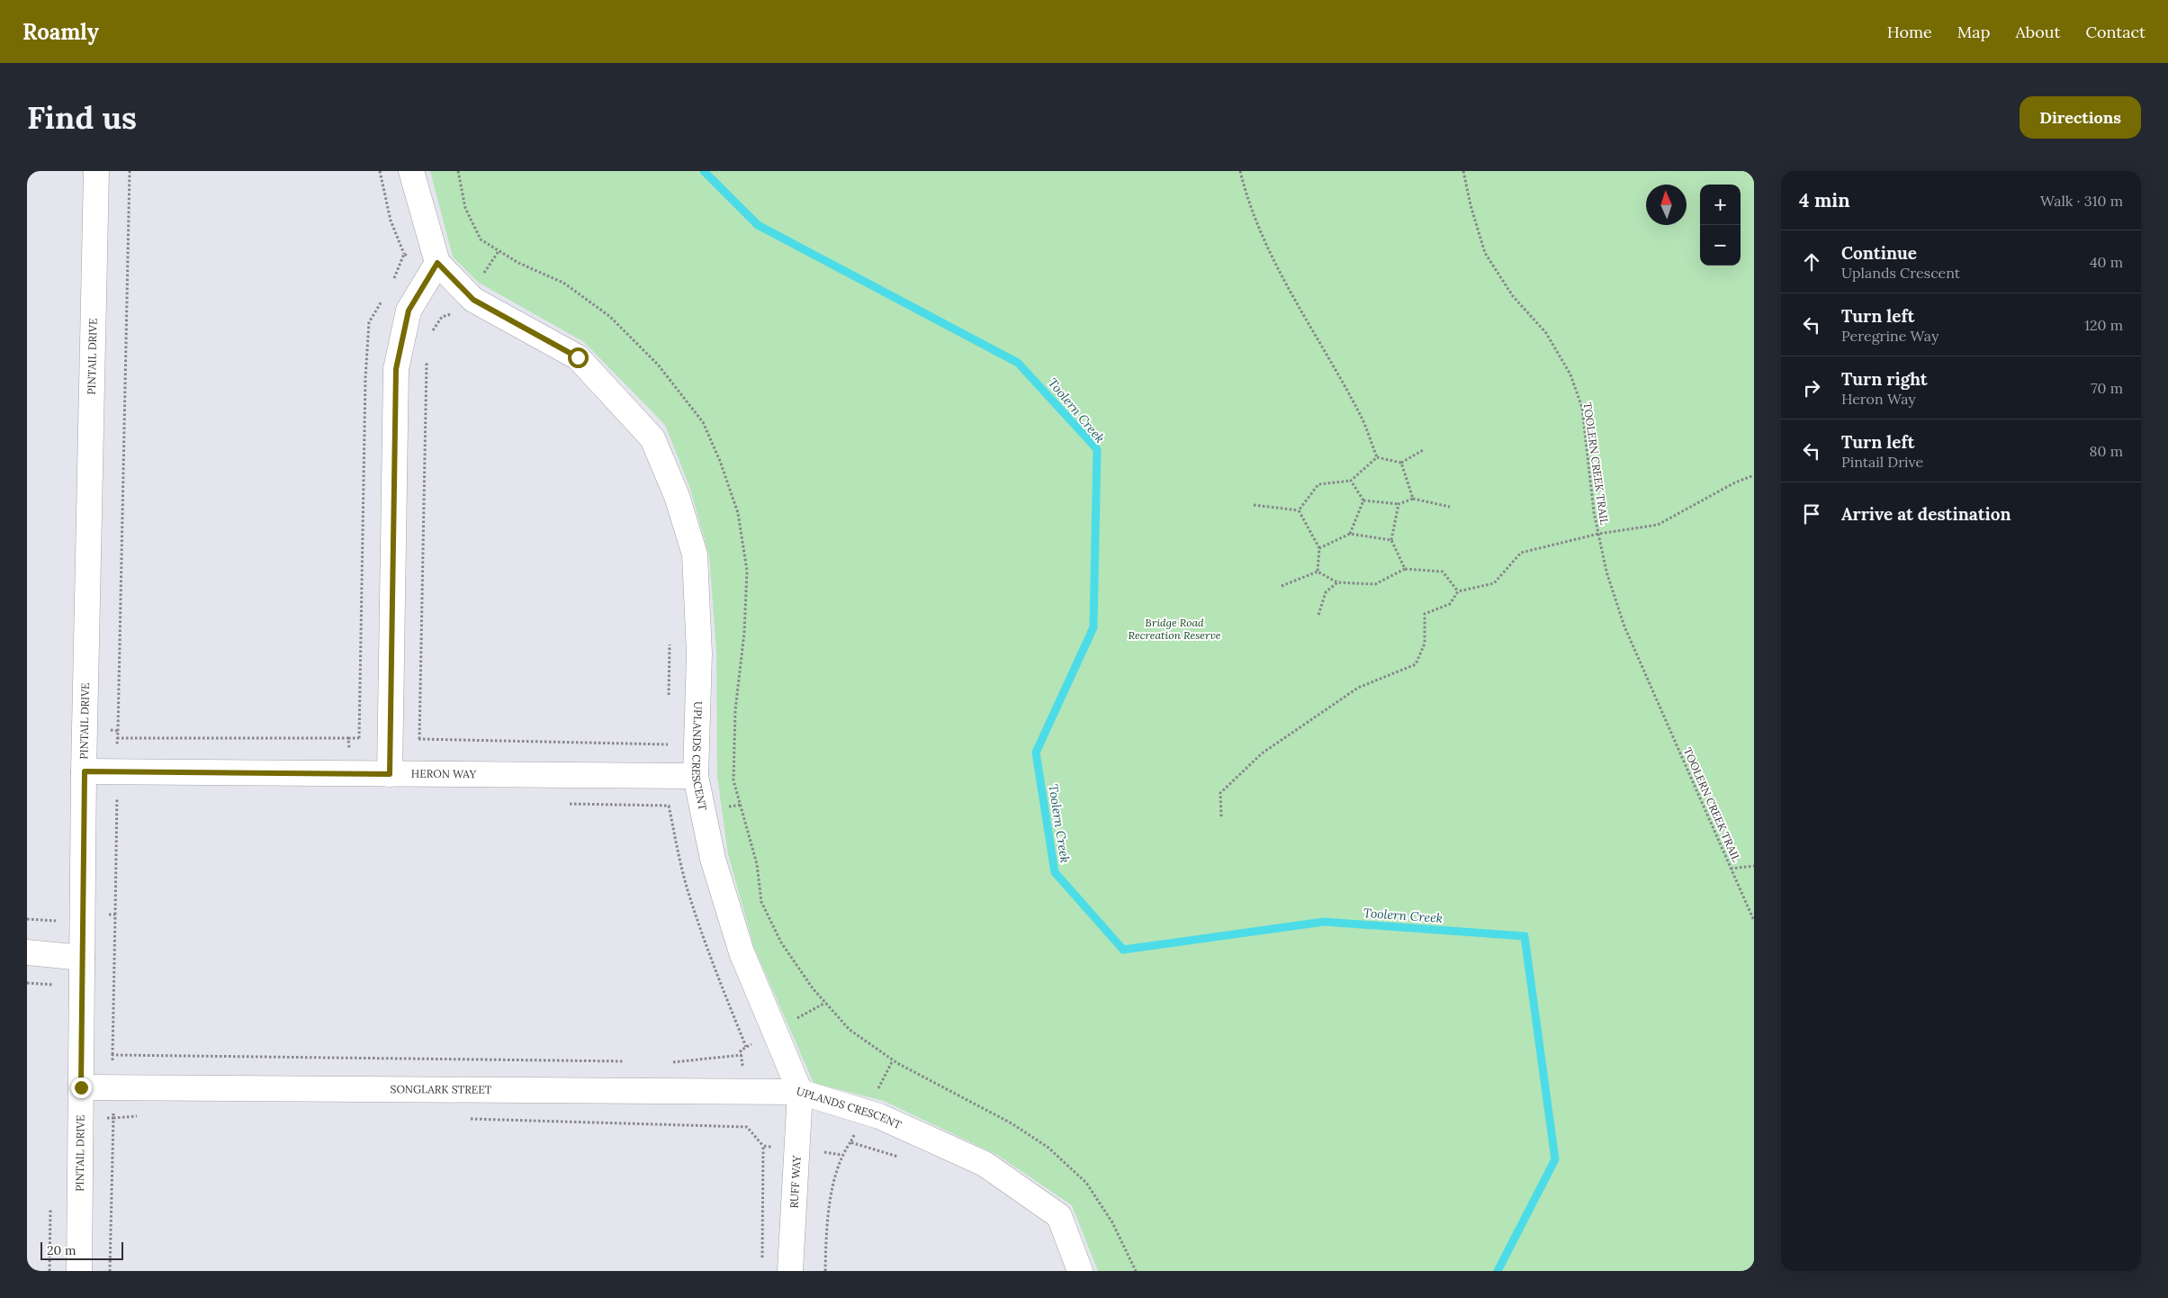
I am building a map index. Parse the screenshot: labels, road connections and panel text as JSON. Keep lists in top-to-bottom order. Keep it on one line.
{"streets":{"street":["PINTAIL DRIVE","UPLANDS CRESCENT","HERON WAY","SONGLARK STREET","RUFF WAY"],"path":["TOOLERN CREEK TRAIL"]},"crossings":[["PINTAIL DRIVE","HERON WAY"],["PINTAIL DRIVE","SONGLARK STREET"],["UPLANDS CRESCENT","HERON WAY"],["UPLANDS CRESCENT","SONGLARK STREET"],["UPLANDS CRESCENT","RUFF WAY"],["SONGLARK STREET","RUFF WAY"]],"water":["Toolern Creek"],"parks":["Bridge Road Recreation Reserve"],"scale_bar":"20 m","north":"top","page":{"header":"Roamly","nav":["Home","Map","About","Contact"],"buttons":"Directions","title":"Find us","heading":["4 min","Walk · 310 m"],"map_buttons":["+","−"],"list":[["Continue","Uplands Crescent","40 m"],["Turn left","Peregrine Way","120 m"],["Turn right","Heron Way","70 m"],["Turn left","Pintail Drive","80 m"],"Arrive at destination"],"scale":"20 m"}}
